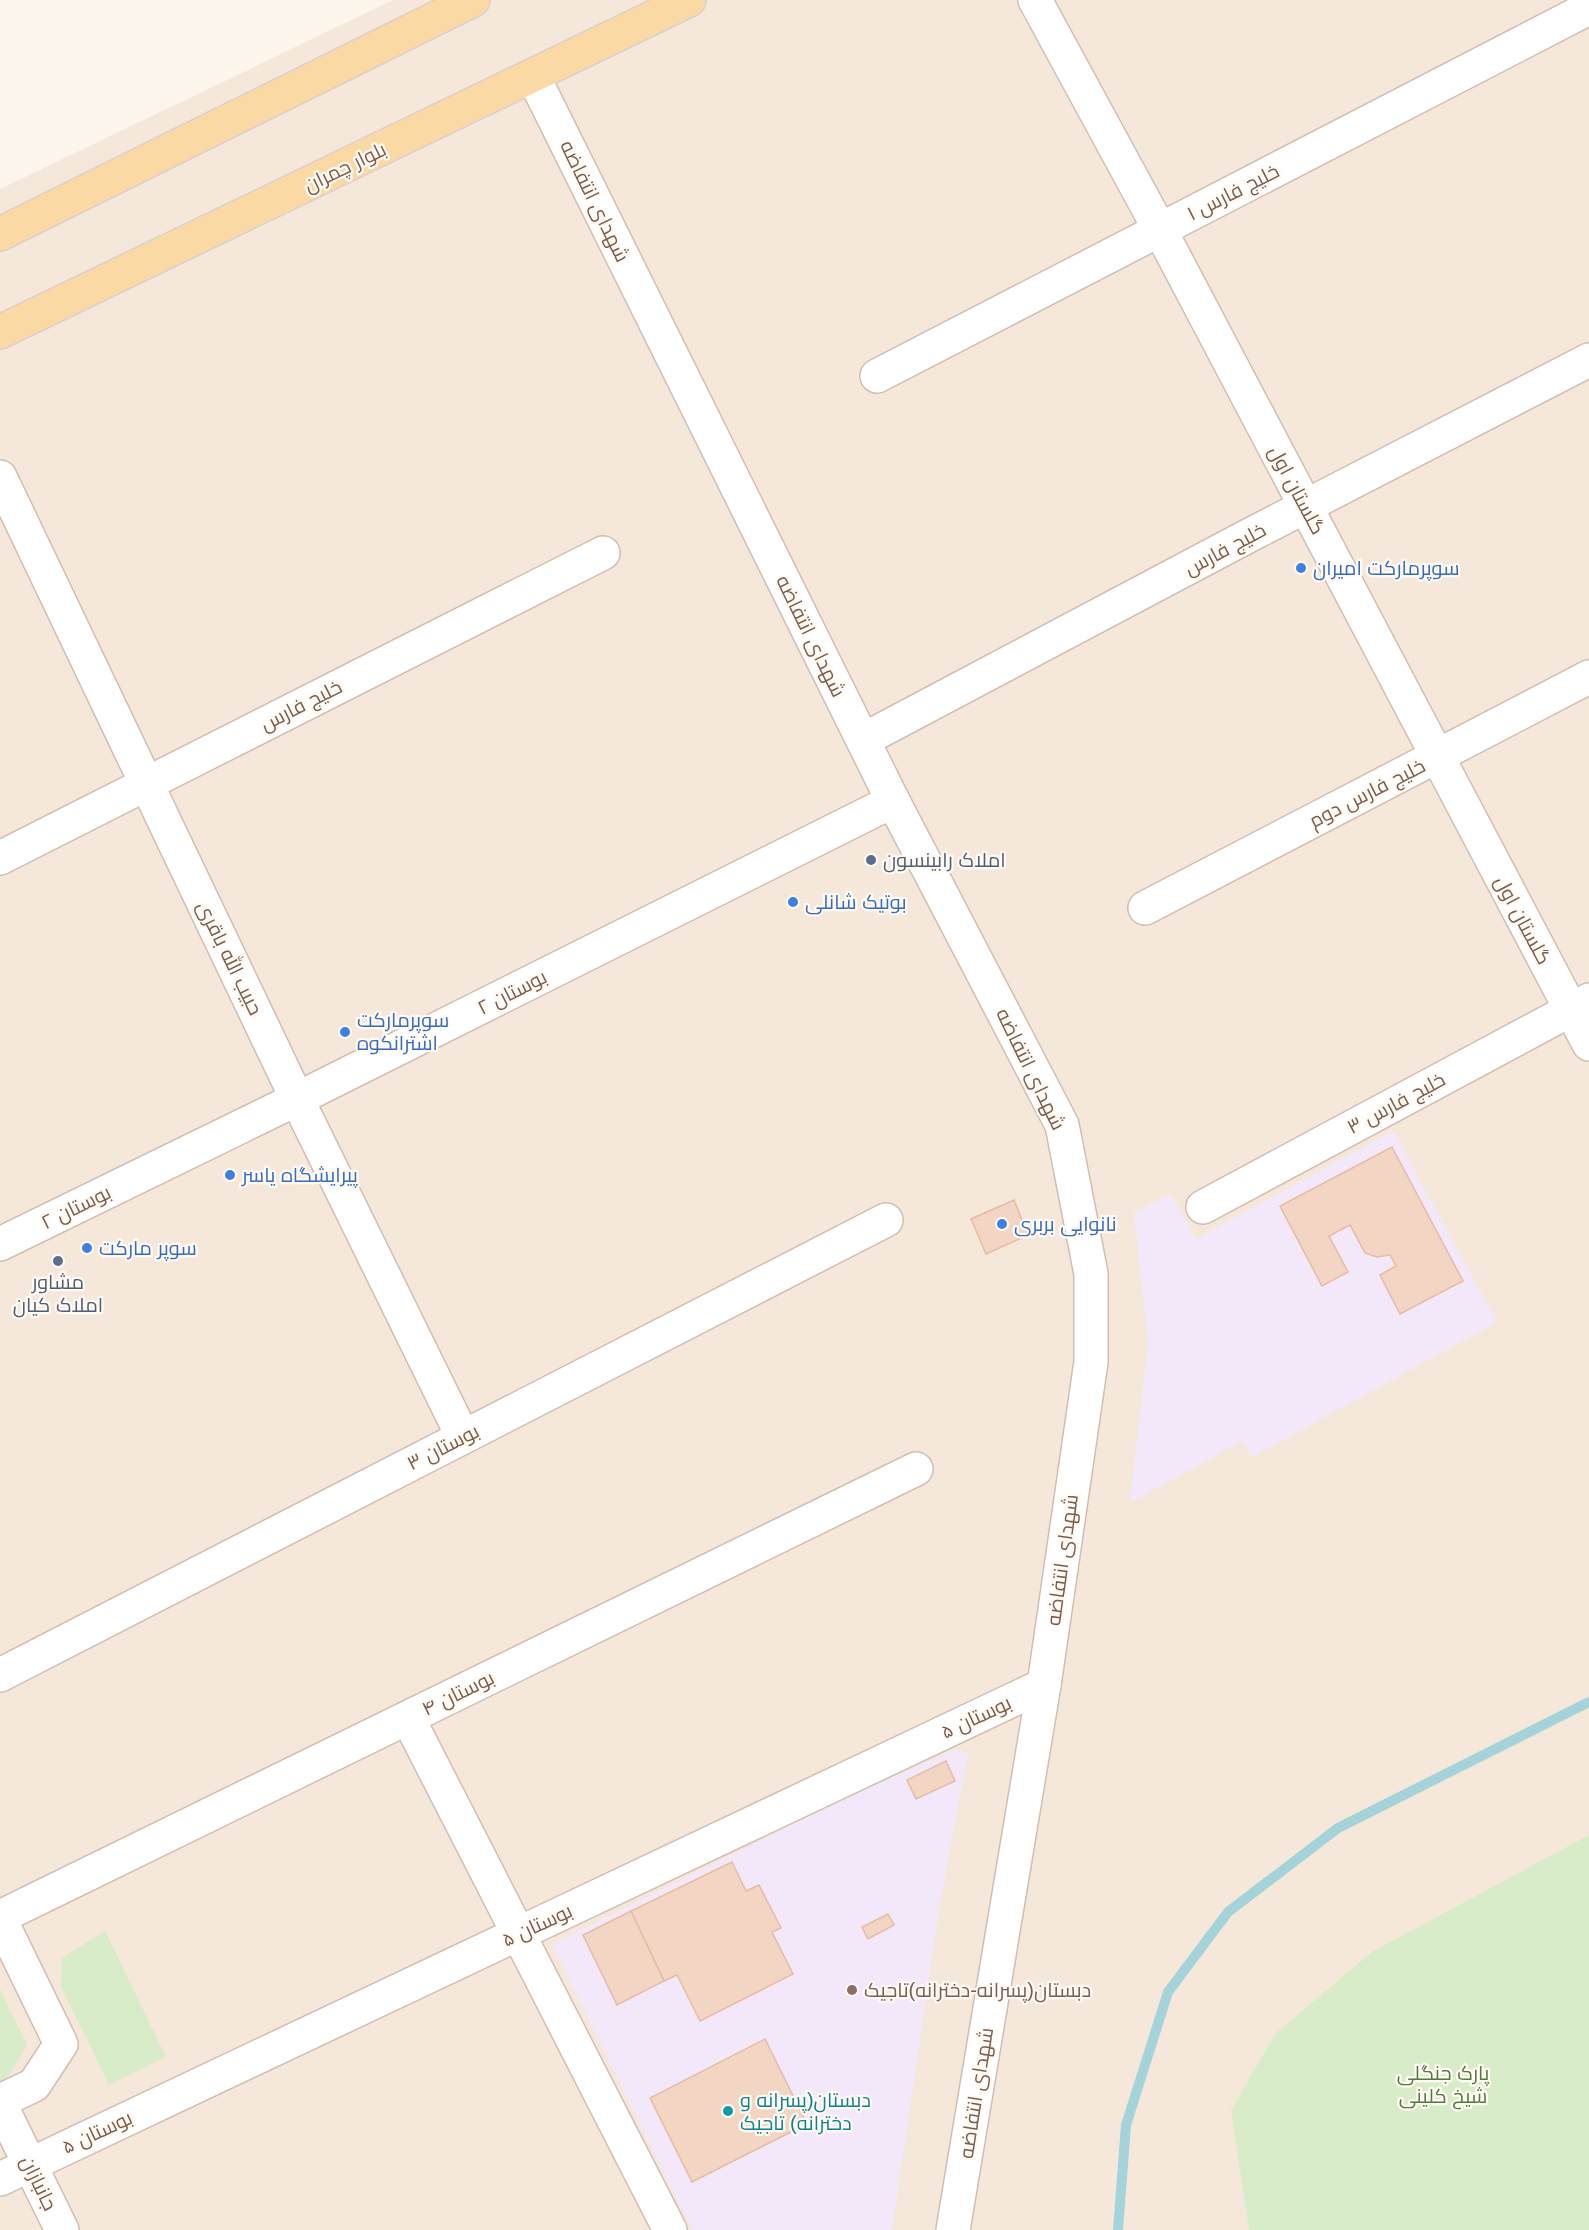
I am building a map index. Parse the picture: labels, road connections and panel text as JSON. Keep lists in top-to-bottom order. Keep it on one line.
{"streets":{"main road":["بلوار چمران"],"street":["خلیج فارس ۱","شهدای انتفاضه","گلستان اول","خلیج فارس","خلیج فارس دوم","حبیب الله باقری","بوستان ۲","خلیج فارس ۳","بوستان ۳","بوستان ۴","بوستان ۵","جانبازان"]},"crossings":[["بلوار چمران","شهدای انتفاضه"],["خلیج فارس ۱","گلستان اول"],["شهدای انتفاضه","خلیج فارس"],["شهدای انتفاضه","بوستان ۲"],["شهدای انتفاضه","بوستان ۵"],["گلستان اول","خلیج فارس"],["گلستان اول","خلیج فارس دوم"],["گلستان اول","خلیج فارس ۳"],["خلیج فارس","حبیب الله باقری"],["حبیب الله باقری","بوستان ۲"],["حبیب الله باقری","بوستان ۳"],["بوستان ۵","جانبازان"]],"parks":["پارک جنگلی شیخ کلینی"],"places":["سوپرمارکت امیران","املاک رابینسون","بوتیک شانلی","سوپرمارکت اشترانکوه","پیرایشگاه یاسر","نانوایی بربری","سوپر مارکت","مشاور املاک کیان","دبستان(پسرانه-دخترانه)تاجیک","دبستان(پسرانه و دخترانه) تاجیک"]}
